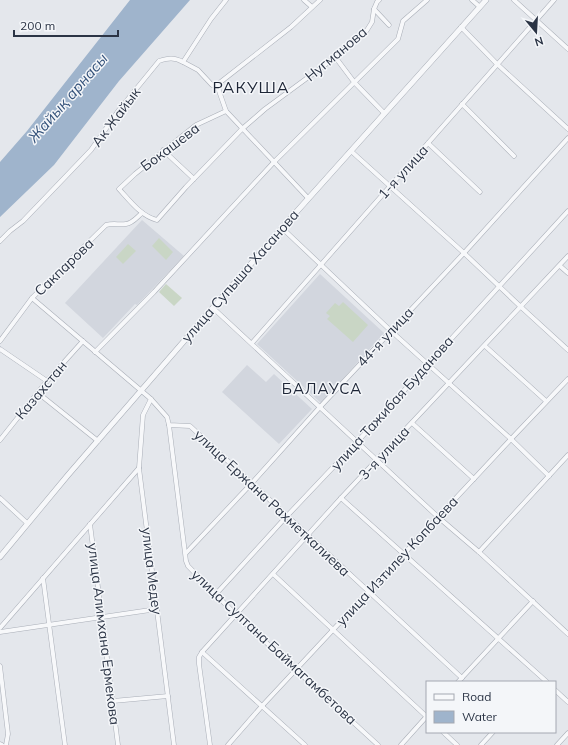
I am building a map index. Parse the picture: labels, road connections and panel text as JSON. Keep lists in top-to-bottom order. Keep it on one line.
{"streets":{"street":["Нугманова","Ак Жайык","Бокашева","1-я улица","Сакпарова","улица Супыша Хасанова","44-я улица","Казахстан","улица Тажибая Буданова","3-я улица","улица Ержана Рахметкалиева","улица Изтилеу Копбаева","улица Медеу","улица Алимхана Ермекова","улица Султана Баймагамбетова"]},"crossings":[["Бокашева","Сакпарова"],["44-я улица","улица Ержана Рахметкалиева"],["44-я улица","улица Султана Баймагамбетова"],["улица Тажибая Буданова","улица Ержана Рахметкалиева"],["улица Тажибая Буданова","улица Султана Баймагамбетова"],["3-я улица","улица Ержана Рахметкалиева"],["3-я улица","улица Султана Баймагамбетова"],["улица Ержана Рахметкалиева","улица Изтилеу Копбаева"],["улица Изтилеу Копбаева","улица Султана Баймагамбетова"]],"districts":["РАКУША","БАЛАУСА"],"water":["Жайық арнасы"],"legend":["Road","Water"],"scale_bar":"200 m","north":"bottom"}
